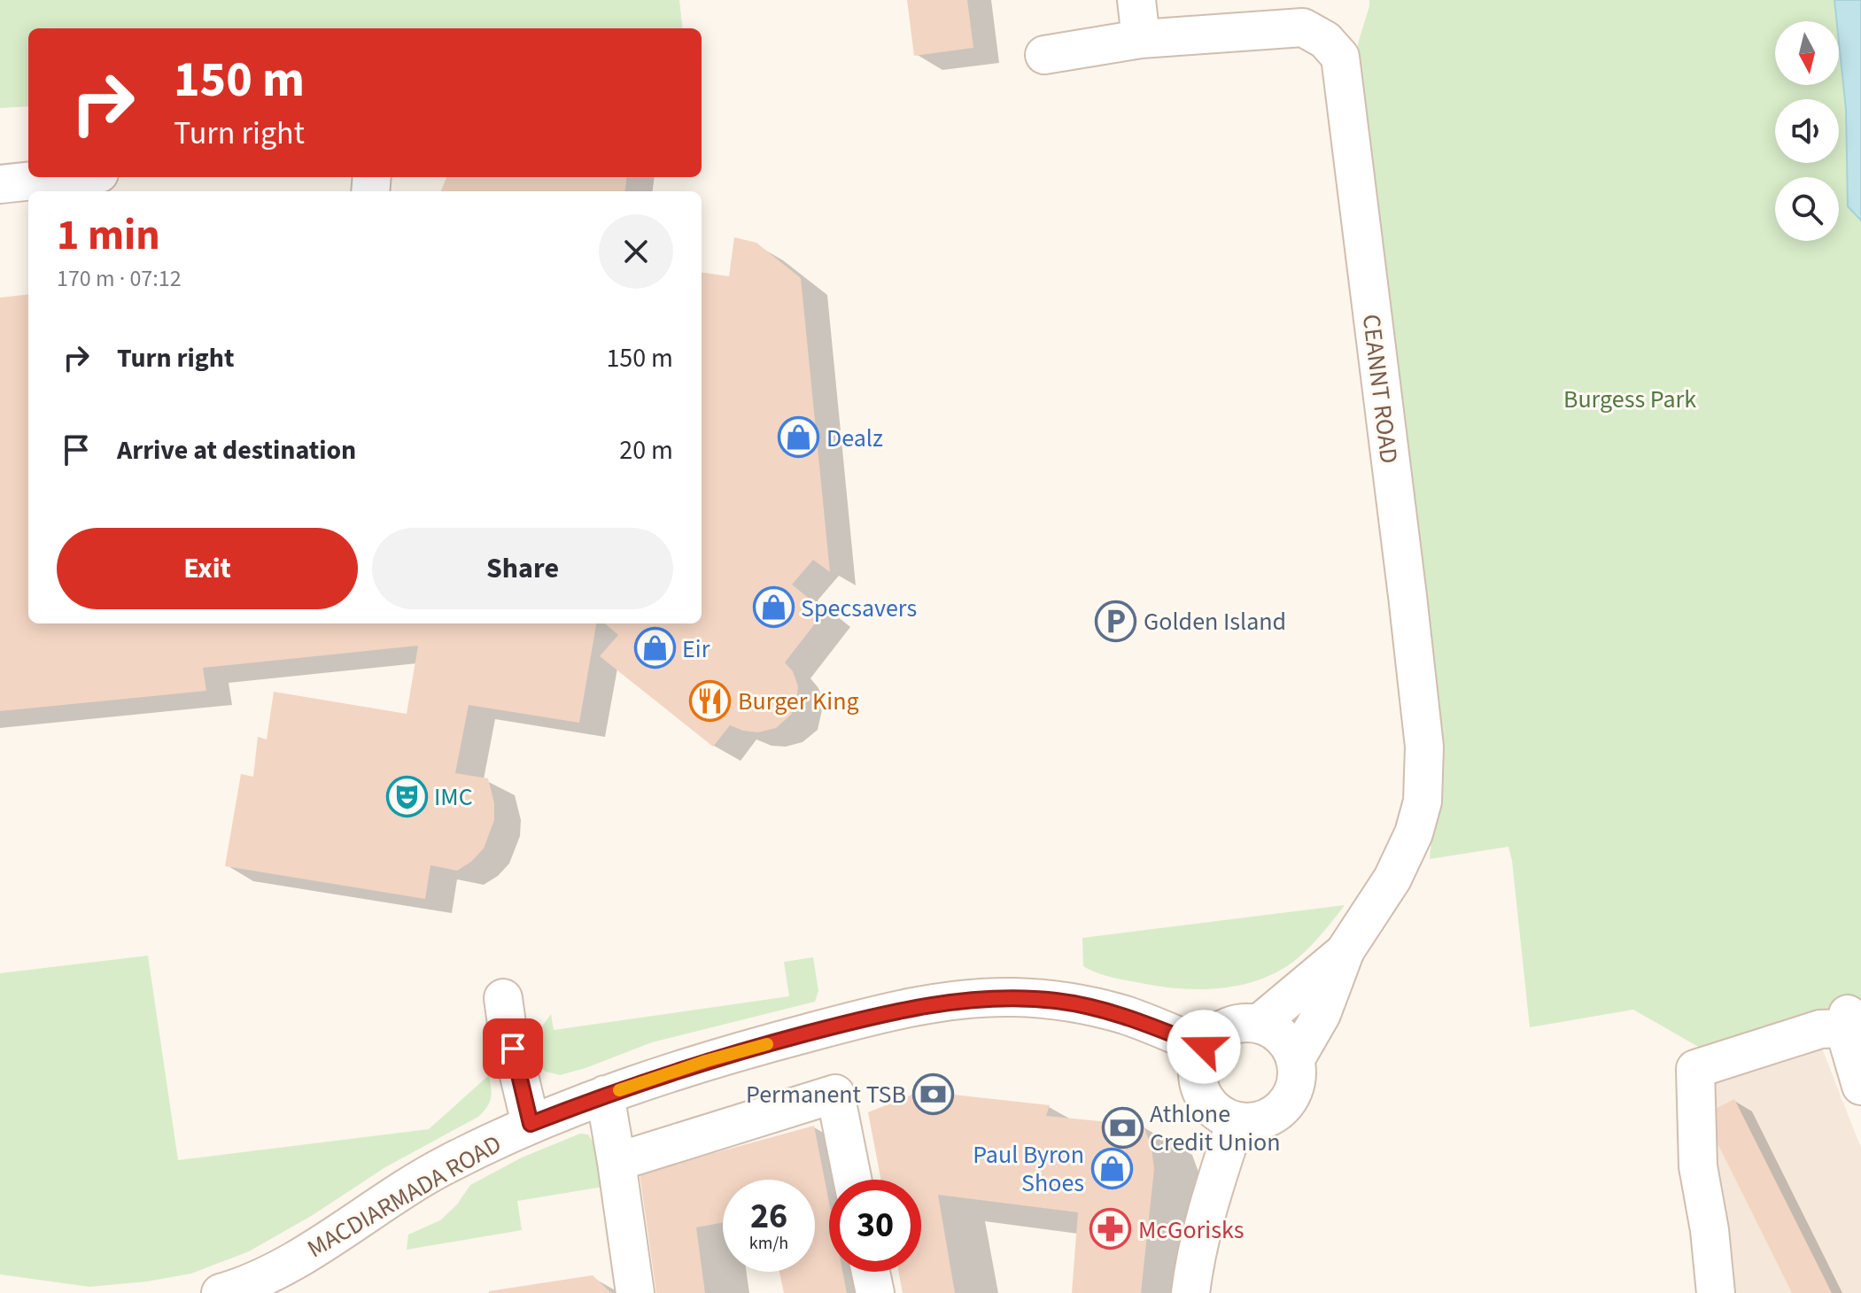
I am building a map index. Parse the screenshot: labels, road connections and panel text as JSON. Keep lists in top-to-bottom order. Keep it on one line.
{"streets":{"street":["CEANNT ROAD","MACDIARMADA ROAD"]},"crossings":[["CEANNT ROAD","MACDIARMADA ROAD"]],"parks":["Burgess Park"],"places":{"shop":["Dealz","Specsavers","Eir","Paul Byron Shoes"],"parking":["Golden Island"],"restaurant":["Burger King"],"theatre":["IMC"],"bank":["Permanent TSB","Athlone Credit Union"],"pharmacy":["McGorisks"]},"north":"bottom","page":{"turn":["150 m","Turn right"],"heading":["1 min","170 m · 07:12"],"list":[{"name":"Turn right","value":"150 m"},{"name":"Arrive at destination","value":"20 m"}],"buttons":["Exit","Share"],"speed":"26 km/h","limit":"30"}}
